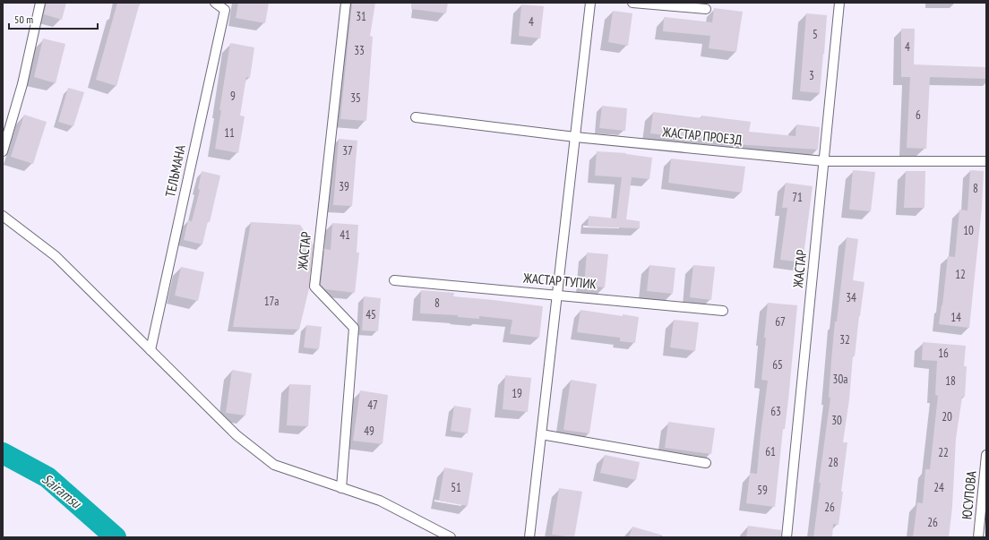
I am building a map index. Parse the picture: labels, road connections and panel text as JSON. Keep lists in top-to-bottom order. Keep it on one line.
{"streets":{"street":["ЖАСТАР ПРОЕЗД","ТЕЛЬМАНА","ЖАСТАР","ЖАСТАР ТУПИК","ЮСУПОВА"]},"crossings":[["ЖАСТАР ПРОЕЗД","ЖАСТАР"]],"water":["Sairamsu"],"house_numbers":["31","4","5","4","33","3","9","35","6","11","37","39","8","71","10","41","12","34","17a","8","45","14","67","32","16","65","30а","18","19","47","63","20","30","49","61","22","28","51","24","59","26","26"],"scale_bar":"50 m"}
